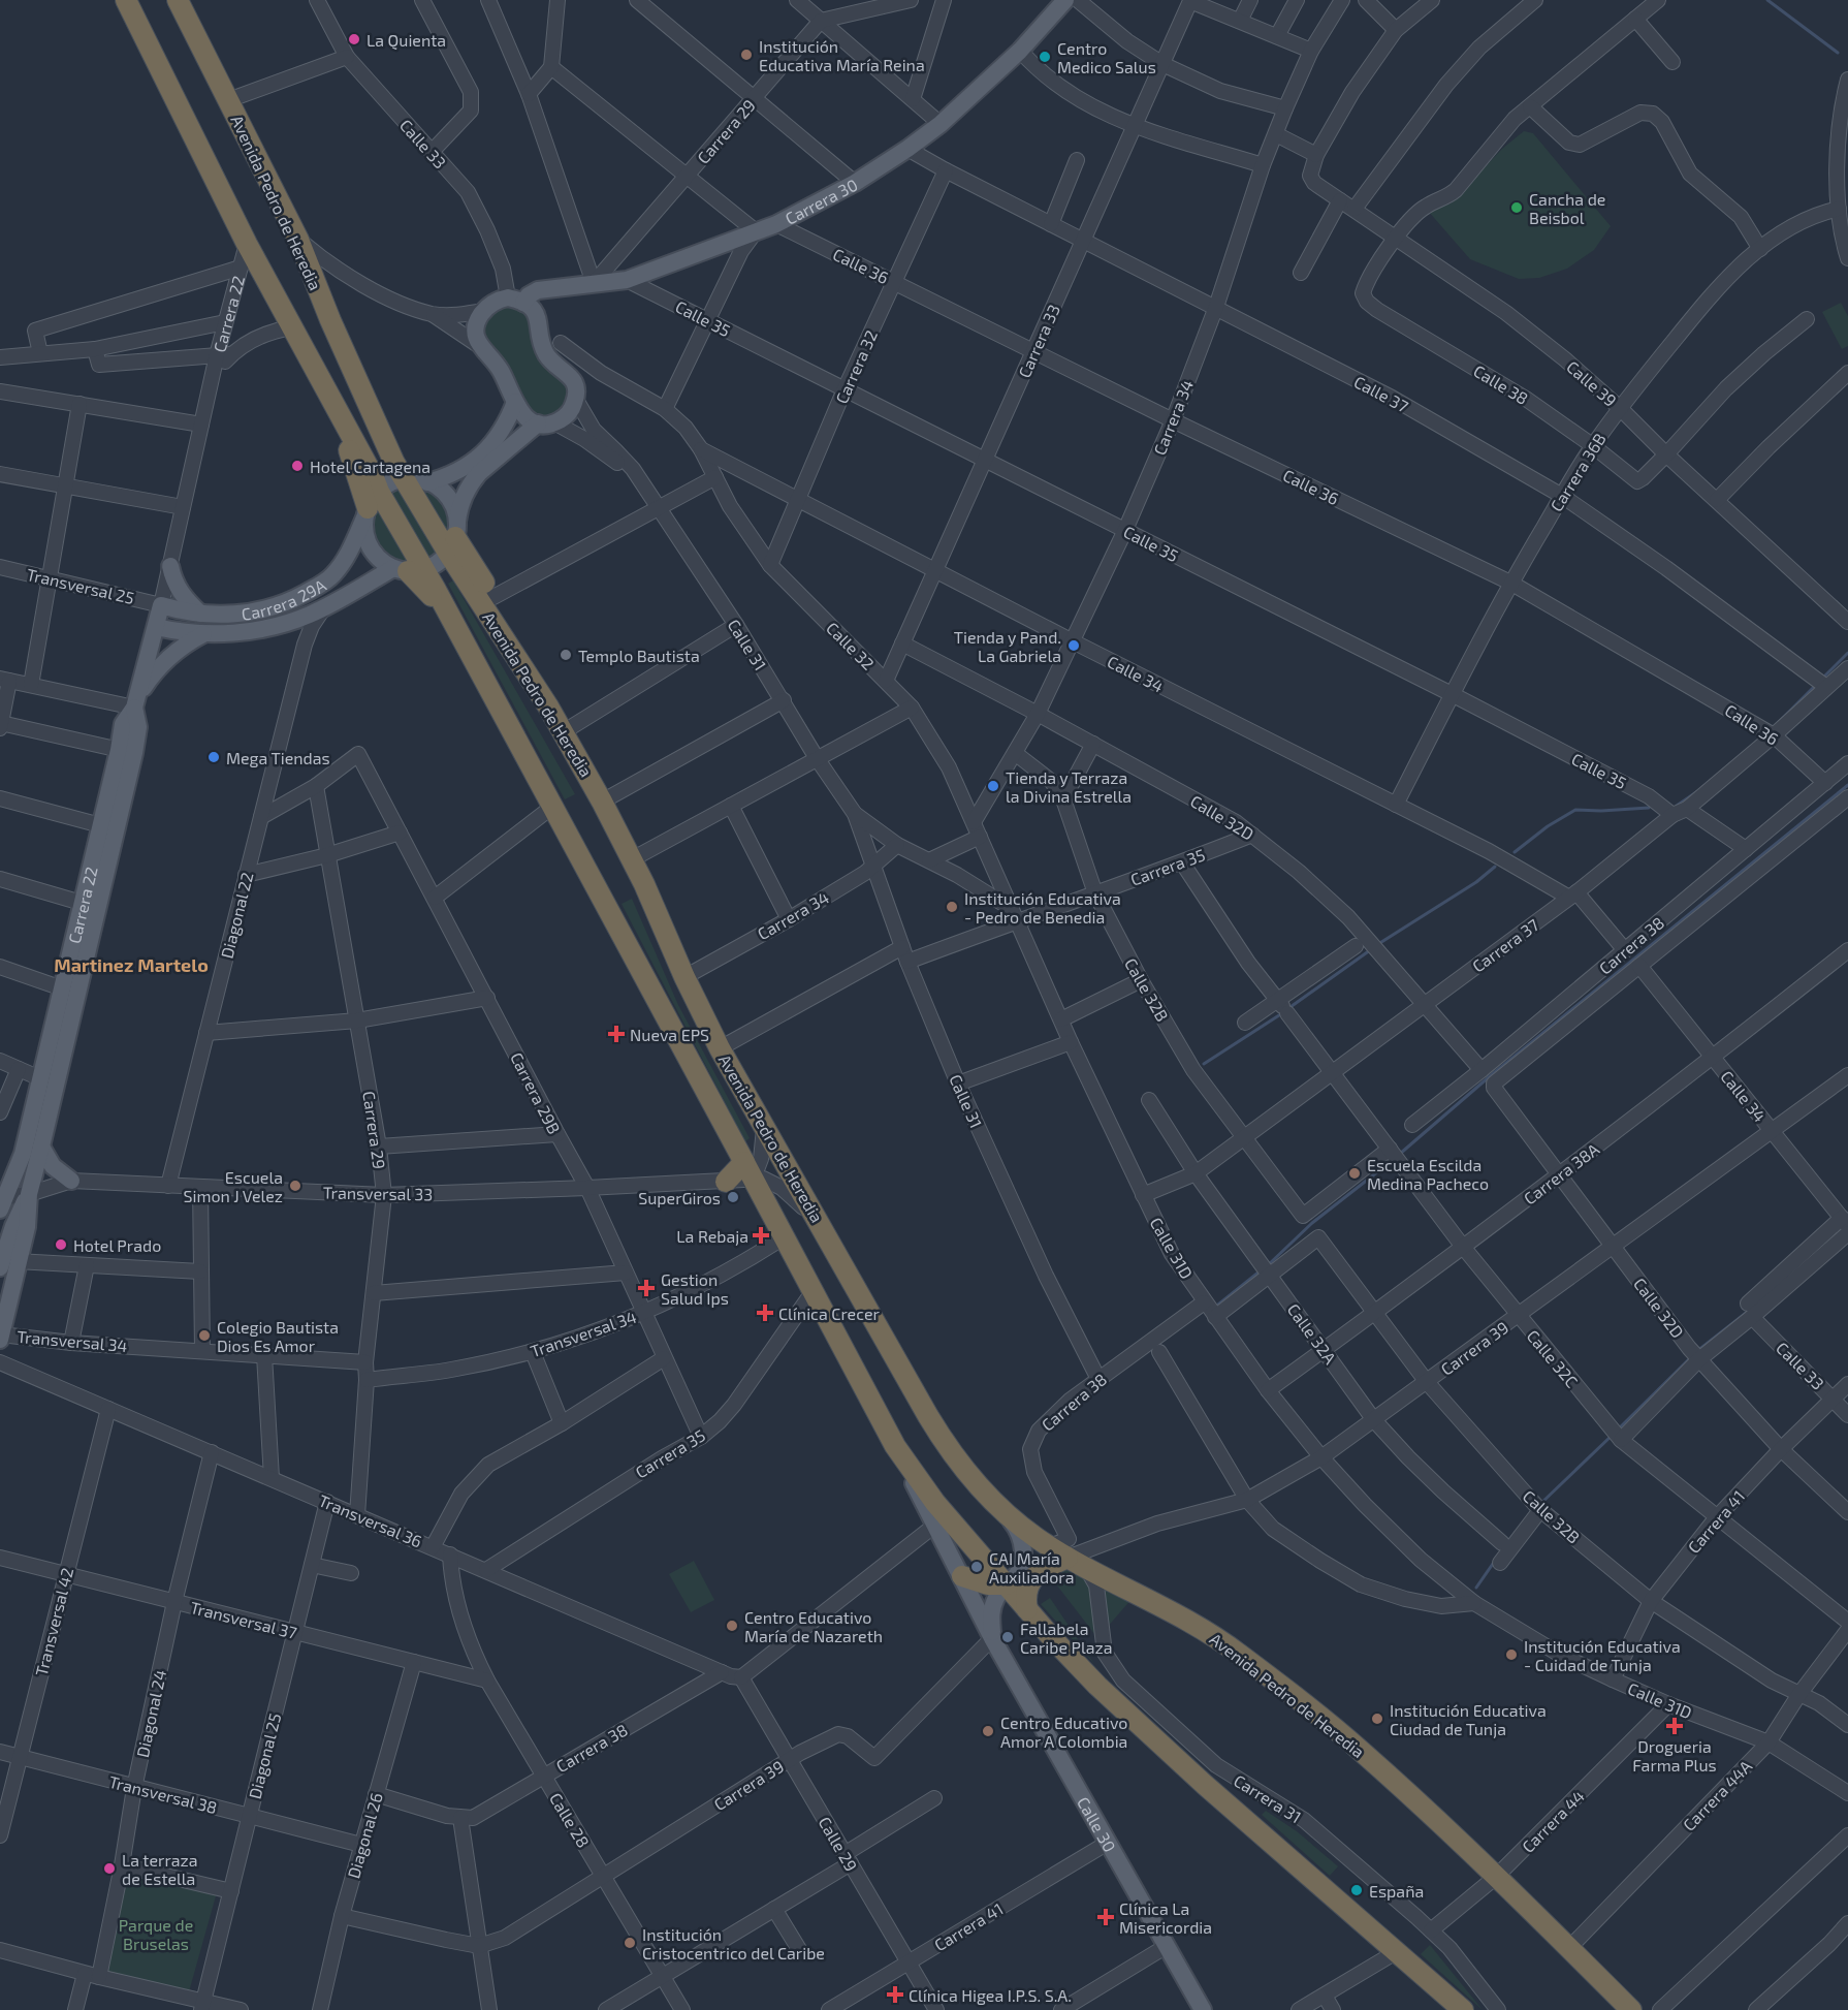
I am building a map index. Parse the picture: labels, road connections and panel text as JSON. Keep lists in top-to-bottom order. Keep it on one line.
{"streets":{"highway":["Avenida Pedro de Heredia"],"main road":["Carrera 30","Carrera 22","Carrera 29A","Calle 30"],"street":["Carrera 29","Calle 33","Calle 36","Calle 35","Carrera 33","Carrera 32","Calle 39","Calle 38","Calle 37","Carrera 34","Carrera 36B","Transversal 25","Calle 31","Calle 32","Calle 34","Calle 32D","Carrera 35","Diagonal 22","Carrera 37","Carrera 38","Calle 32B","Carrera 29B","Carrera 38A","Transversal 33","Calle 31D","Transversal 34","Calle 32A","Carrera 39","Calle 32C","Transversal 36","Carrera 41","Transversal 37","Transversal 42","Diagonal 24","Diagonal 25","Transversal 38","Carrera 44A","Carrera 31","Calle 28","Carrera 44","Diagonal 26","Calle 29"]},"crossings":[["Carrera 29","Carrera 30"],["Carrera 29","Carrera 29B"],["Carrera 29","Transversal 33"],["Carrera 29","Transversal 34"],["Carrera 29","Transversal 36"],["Calle 33","Carrera 30"],["Calle 33","Carrera 41"],["Carrera 30","Calle 36"],["Carrera 30","Calle 35"],["Carrera 30","Calle 37"],["Avenida Pedro de Heredia","Carrera 22"],["Avenida Pedro de Heredia","Carrera 34"],["Avenida Pedro de Heredia","Carrera 29A"],["Avenida Pedro de Heredia","Carrera 35"],["Avenida Pedro de Heredia","Carrera 38"],["Avenida Pedro de Heredia","Transversal 33"],["Avenida Pedro de Heredia","Transversal 34"],["Avenida Pedro de Heredia","Carrera 39"],["Avenida Pedro de Heredia","Carrera 44A"],["Avenida Pedro de Heredia","Carrera 31"],["Avenida Pedro de Heredia","Carrera 44"],["Avenida Pedro de Heredia","Calle 30"],["Calle 36","Carrera 33"],["Calle 36","Carrera 32"],["Calle 36","Carrera 34"],["Calle 36","Carrera 36B"],["Calle 36","Carrera 37"],["Calle 36","Carrera 38"],["Carrera 22","Transversal 25"],["Carrera 22","Carrera 29A"],["Carrera 22","Transversal 33"],["Carrera 22","Transversal 34"],["Calle 35","Carrera 33"],["Calle 35","Carrera 32"],["Calle 35","Carrera 34"],["Calle 35","Carrera 36B"],["Calle 35","Carrera 37"],["Carrera 33","Calle 37"],["Carrera 33","Calle 32"],["Carrera 33","Calle 34"],["Carrera 33","Calle 32D"],["Carrera 32","Calle 37"],["Carrera 32","Calle 32"],["Carrera 32","Calle 34"],["Calle 39","Calle 38"],["Calle 39","Carrera 36B"],["Calle 38","Carrera 36B"],["Calle 37","Carrera 34"],["Calle 37","Carrera 36B"],["Calle 37","Carrera 37"],["Carrera 34","Calle 31"],["Carrera 34","Calle 32"],["Carrera 34","Calle 34"],["Carrera 34","Calle 32D"],["Carrera 34","Calle 32B"],["Carrera 34","Calle 31D"],["Carrera 36B","Calle 34"],["Transversal 25","Carrera 29A"],["Carrera 29A","Diagonal 22"],["Calle 31","Carrera 35"],["Calle 31","Carrera 38"],["Calle 31","Calle 31D"],["Calle 32","Calle 31D"],["Calle 34","Carrera 37"],["Calle 34","Carrera 38"],["Calle 34","Carrera 38A"],["Calle 34","Carrera 39"],["Calle 32D","Carrera 35"],["Calle 32D","Carrera 37"],["Calle 32D","Carrera 38"],["Calle 32D","Carrera 38A"],["Calle 32D","Carrera 39"],["Calle 32D","Carrera 41"],["Carrera 35","Calle 32B"],["Carrera 35","Carrera 29B"],["Carrera 35","Calle 31D"],["Carrera 35","Calle 32C"],["Carrera 35","Transversal 36"],["Diagonal 22","Transversal 33"],["Carrera 37","Calle 32B"],["Carrera 37","Calle 31D"],["Carrera 37","Calle 32A"],["Carrera 37","Calle 32C"],["Carrera 38","Calle 31D"],["Carrera 38","Carrera 39"],["Carrera 38","Transversal 36"],["Carrera 38","Carrera 31"],["Carrera 38","Calle 28"],["Calle 32B","Carrera 38A"],["Calle 32B","Calle 32A"],["Calle 32B","Carrera 39"],["Calle 32B","Calle 32C"],["Calle 32B","Carrera 41"],["Calle 32B","Carrera 44A"],["Carrera 29B","Transversal 33"],["Carrera 29B","Transversal 34"],["Carrera 38A","Calle 31D"],["Carrera 38A","Calle 32A"],["Carrera 38A","Calle 32C"],["Calle 31D","Carrera 39"],["Calle 31D","Carrera 41"],["Calle 31D","Carrera 44A"],["Calle 31D","Carrera 44"],["Calle 32A","Carrera 39"],["Carrera 39","Calle 32C"],["Carrera 39","Carrera 31"],["Carrera 39","Calle 28"],["Carrera 39","Calle 30"],["Carrera 39","Calle 29"],["Calle 32C","Carrera 41"],["Transversal 36","Transversal 42"],["Transversal 36","Diagonal 24"],["Transversal 36","Diagonal 25"],["Transversal 36","Calle 28"],["Transversal 36","Calle 29"],["Carrera 41","Calle 30"],["Carrera 41","Calle 29"],["Transversal 37","Transversal 42"],["Transversal 37","Diagonal 24"],["Transversal 37","Diagonal 25"],["Transversal 37","Calle 28"],["Transversal 37","Diagonal 26"],["Transversal 42","Transversal 38"],["Diagonal 24","Transversal 38"],["Diagonal 25","Transversal 38"],["Transversal 38","Diagonal 26"],["Carrera 31","Carrera 44"]],"districts":["Martinez Martelo"],"parks":["Parque de Bruselas"],"places":{"other":["La Quienta","Institución Educativa María Reina","Centro Medico Salus","Cancha de Beisbol","Hotel Cartagena","Tienda y Pand. La Gabriela","Templo Bautista","Mega Tiendas","Tienda y Terraza la Divina Estrella","Institución Educativa - Pedro de Benedia","Escuela Escilda Medina Pacheco","Escuela Simon J Velez","SuperGiros","Hotel Prado","Colegio Bautista Dios Es Amor","CAI María Auxiliadora","Centro Educativo María de Nazareth","Fallabela Caribe Plaza","Institución Educativa - Cuidad de Tunja","Institución Educativa Ciudad de Tunja","Centro Educativo Amor A Colombia","La terraza de Estella","España","Institución Cristocentrico del Caribe"],"health":["Nueva EPS","La Rebaja","Gestion Salud Ips","Clínica Crecer","Drogueria Farma Plus","Clínica La Misericordia","Clínica Higea I.P.S. S.A."]}}
